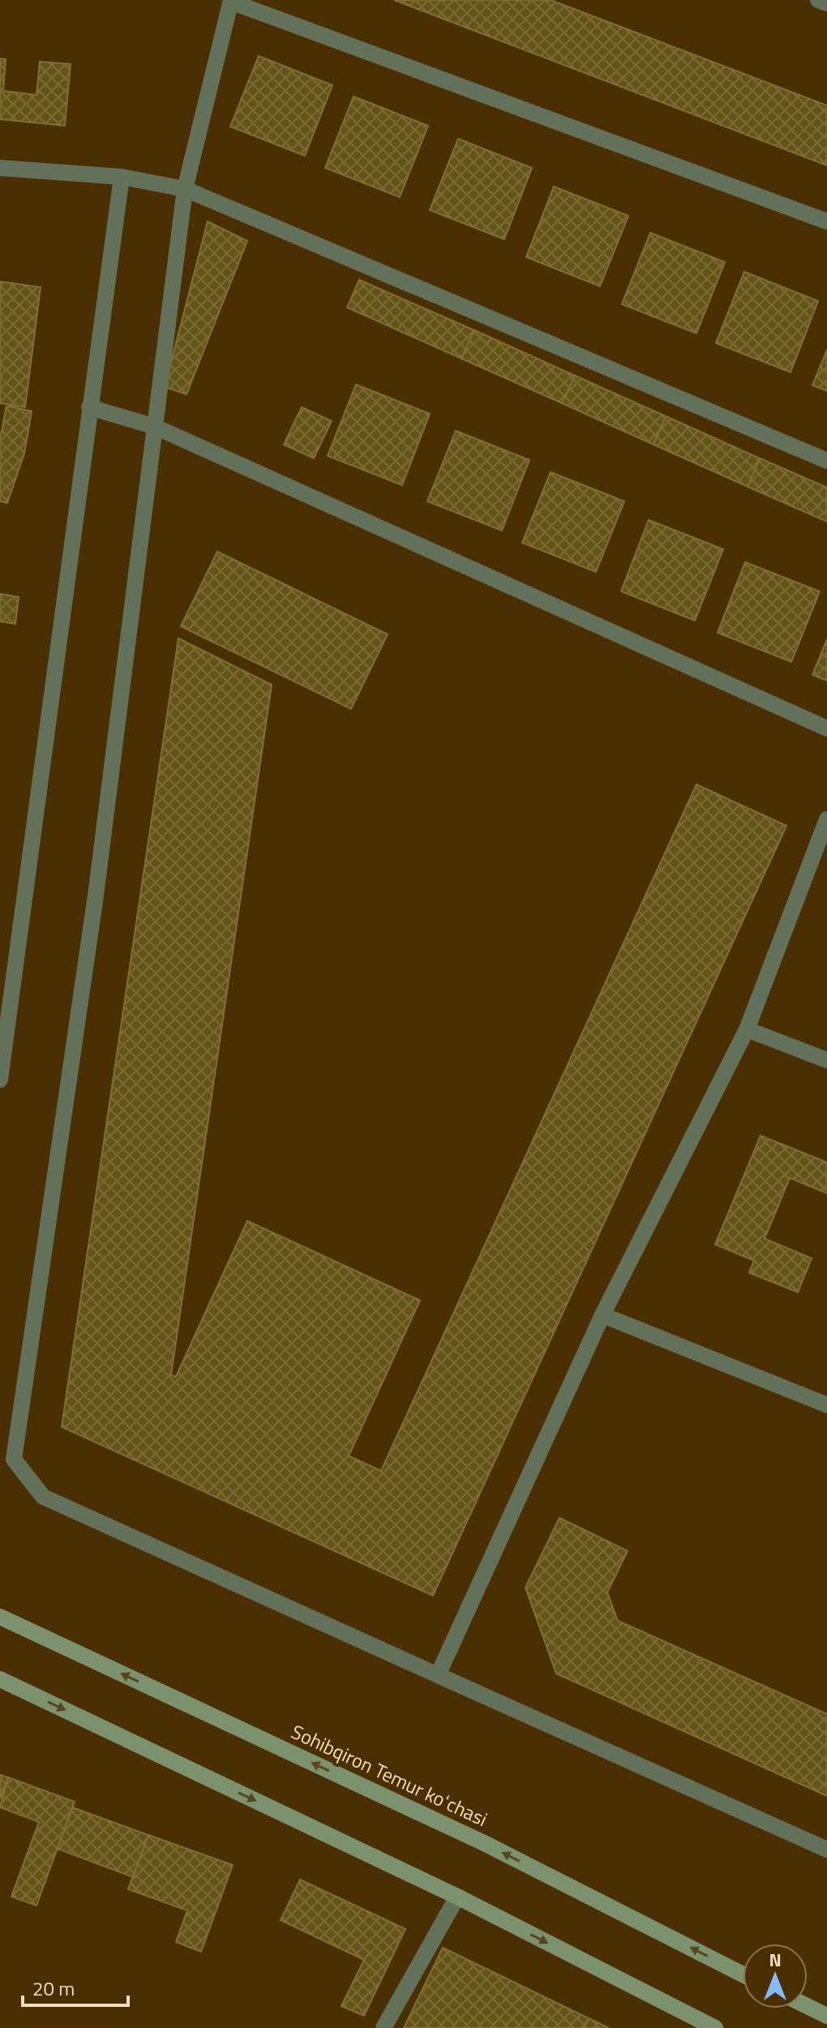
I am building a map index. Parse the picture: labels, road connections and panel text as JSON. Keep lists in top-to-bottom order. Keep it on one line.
{"streets":{"main road":["Sohibqiron Temur koʻchasi"]},"scale_bar":"20 m","north":"top"}
